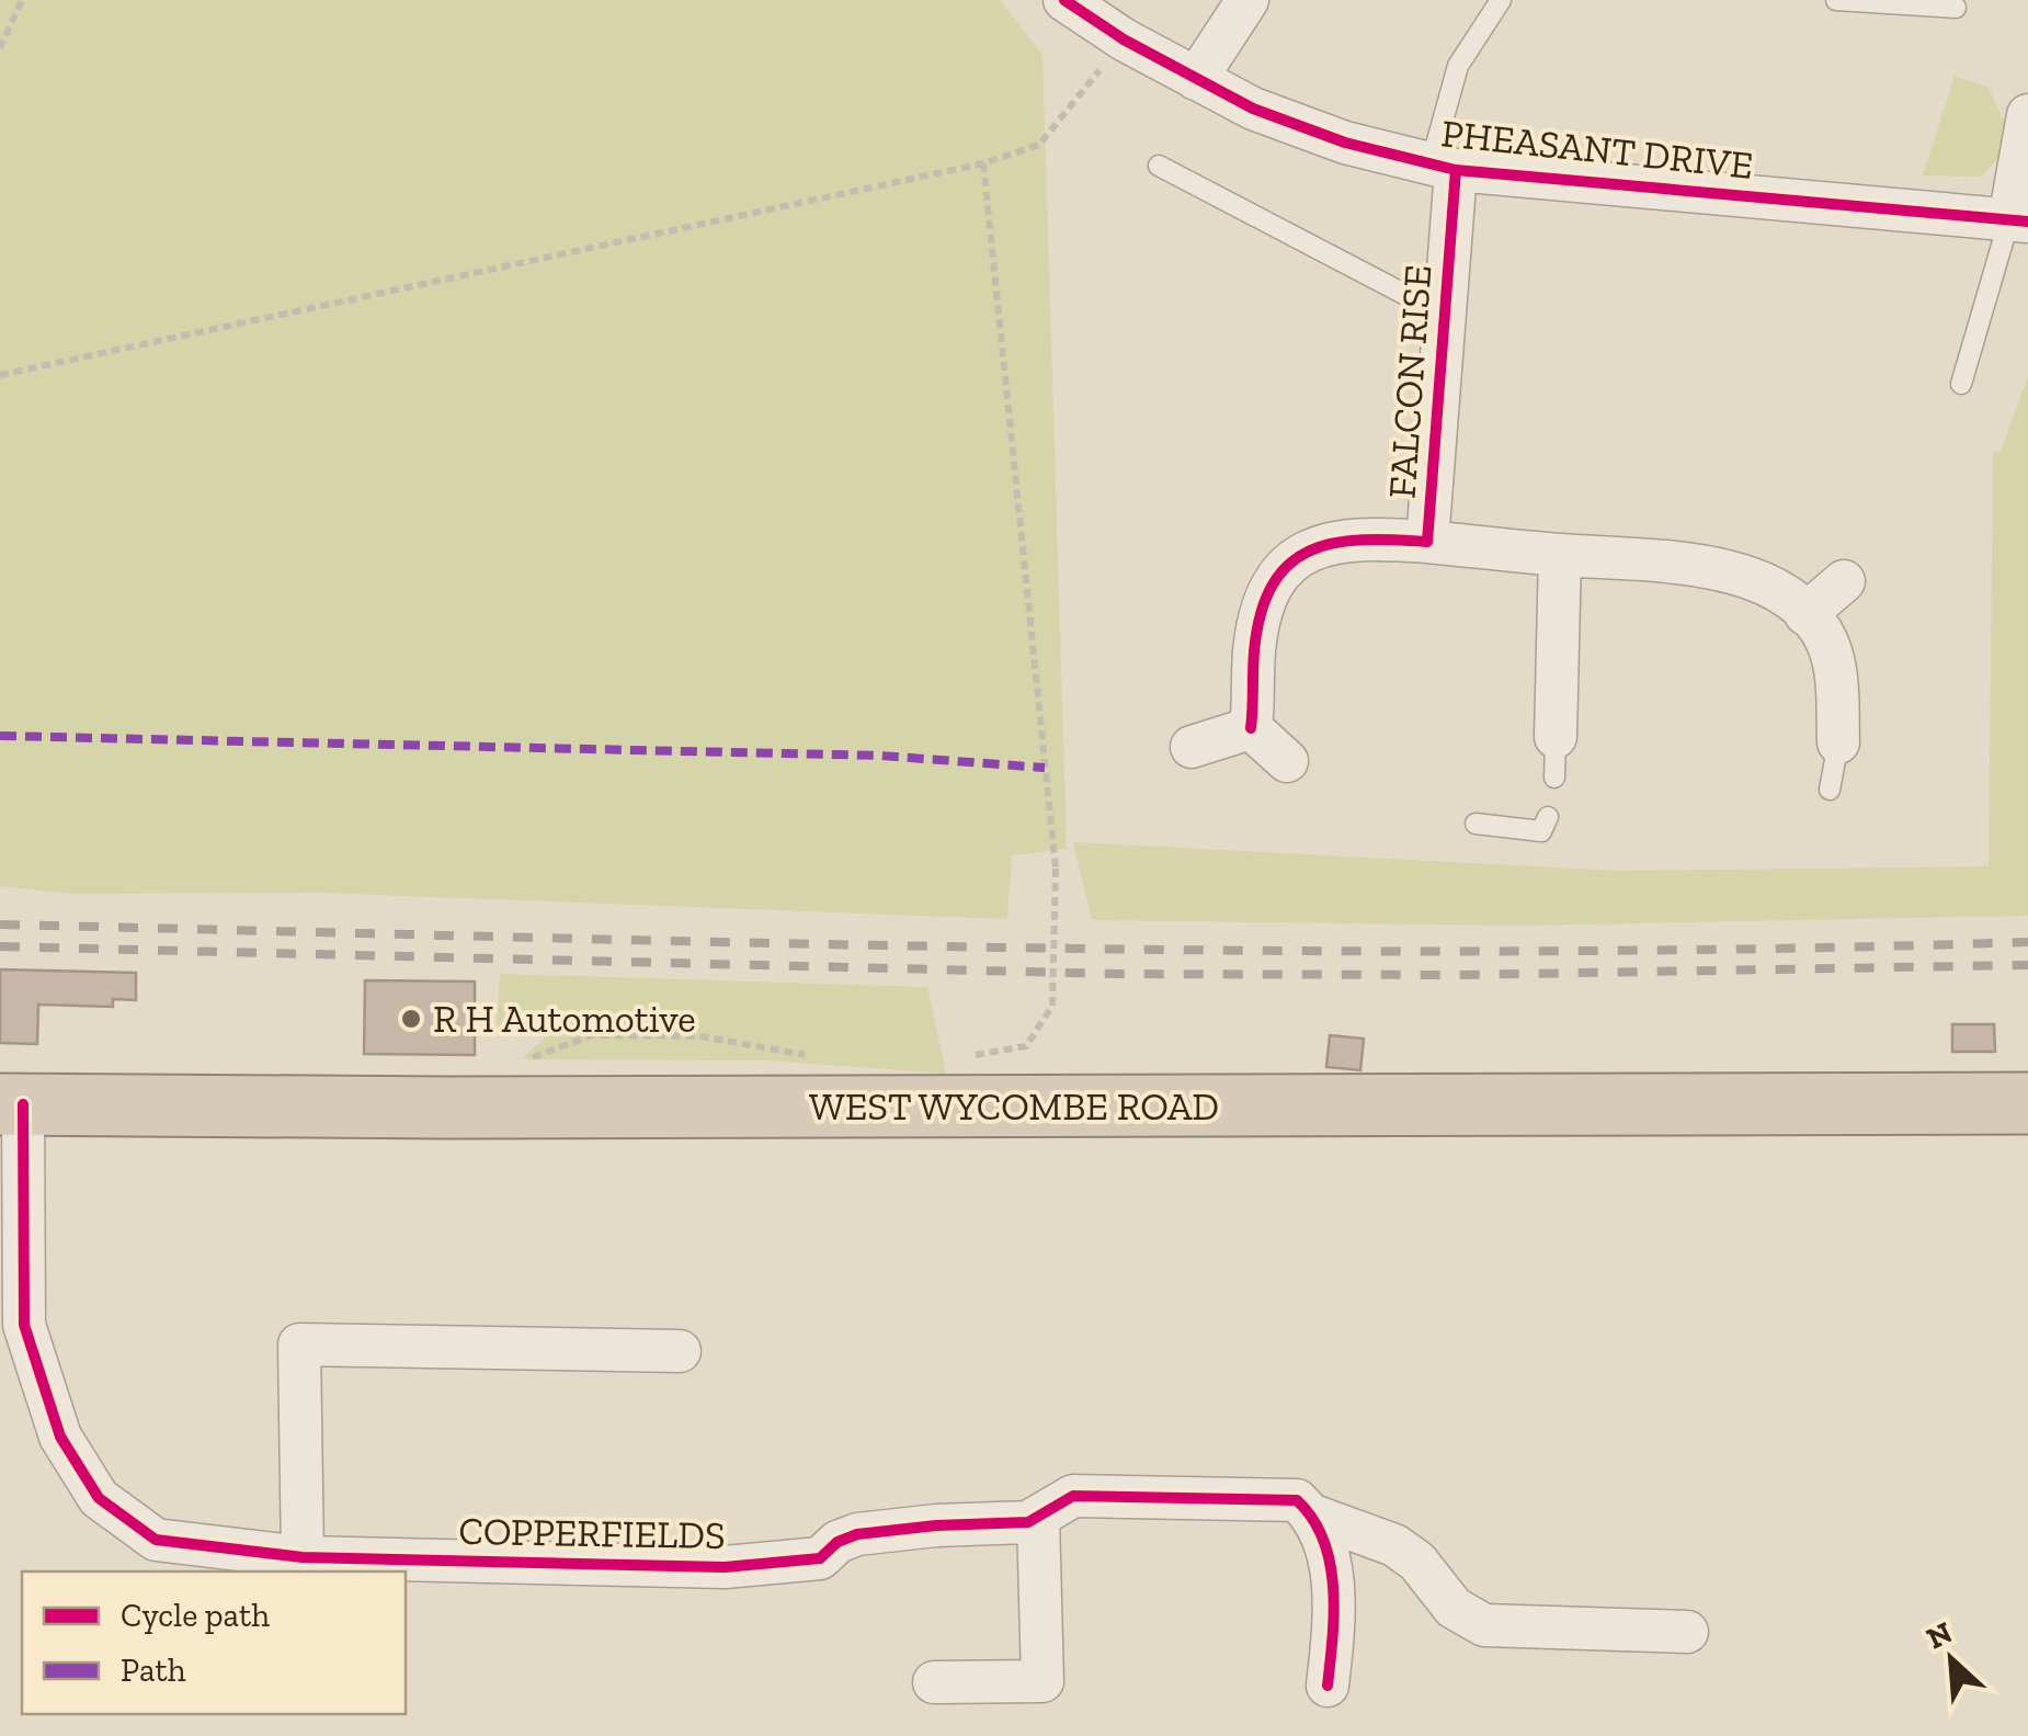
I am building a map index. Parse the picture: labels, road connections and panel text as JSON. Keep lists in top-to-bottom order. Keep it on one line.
{"streets":{"highway":["WEST WYCOMBE ROAD"],"street":["PHEASANT DRIVE","FALCON RISE","COPPERFIELDS"]},"crossings":[["PHEASANT DRIVE","FALCON RISE"],["WEST WYCOMBE ROAD","COPPERFIELDS"]],"places":["R H Automotive"],"legend":["Cycle path","Path"],"north":"top left"}
